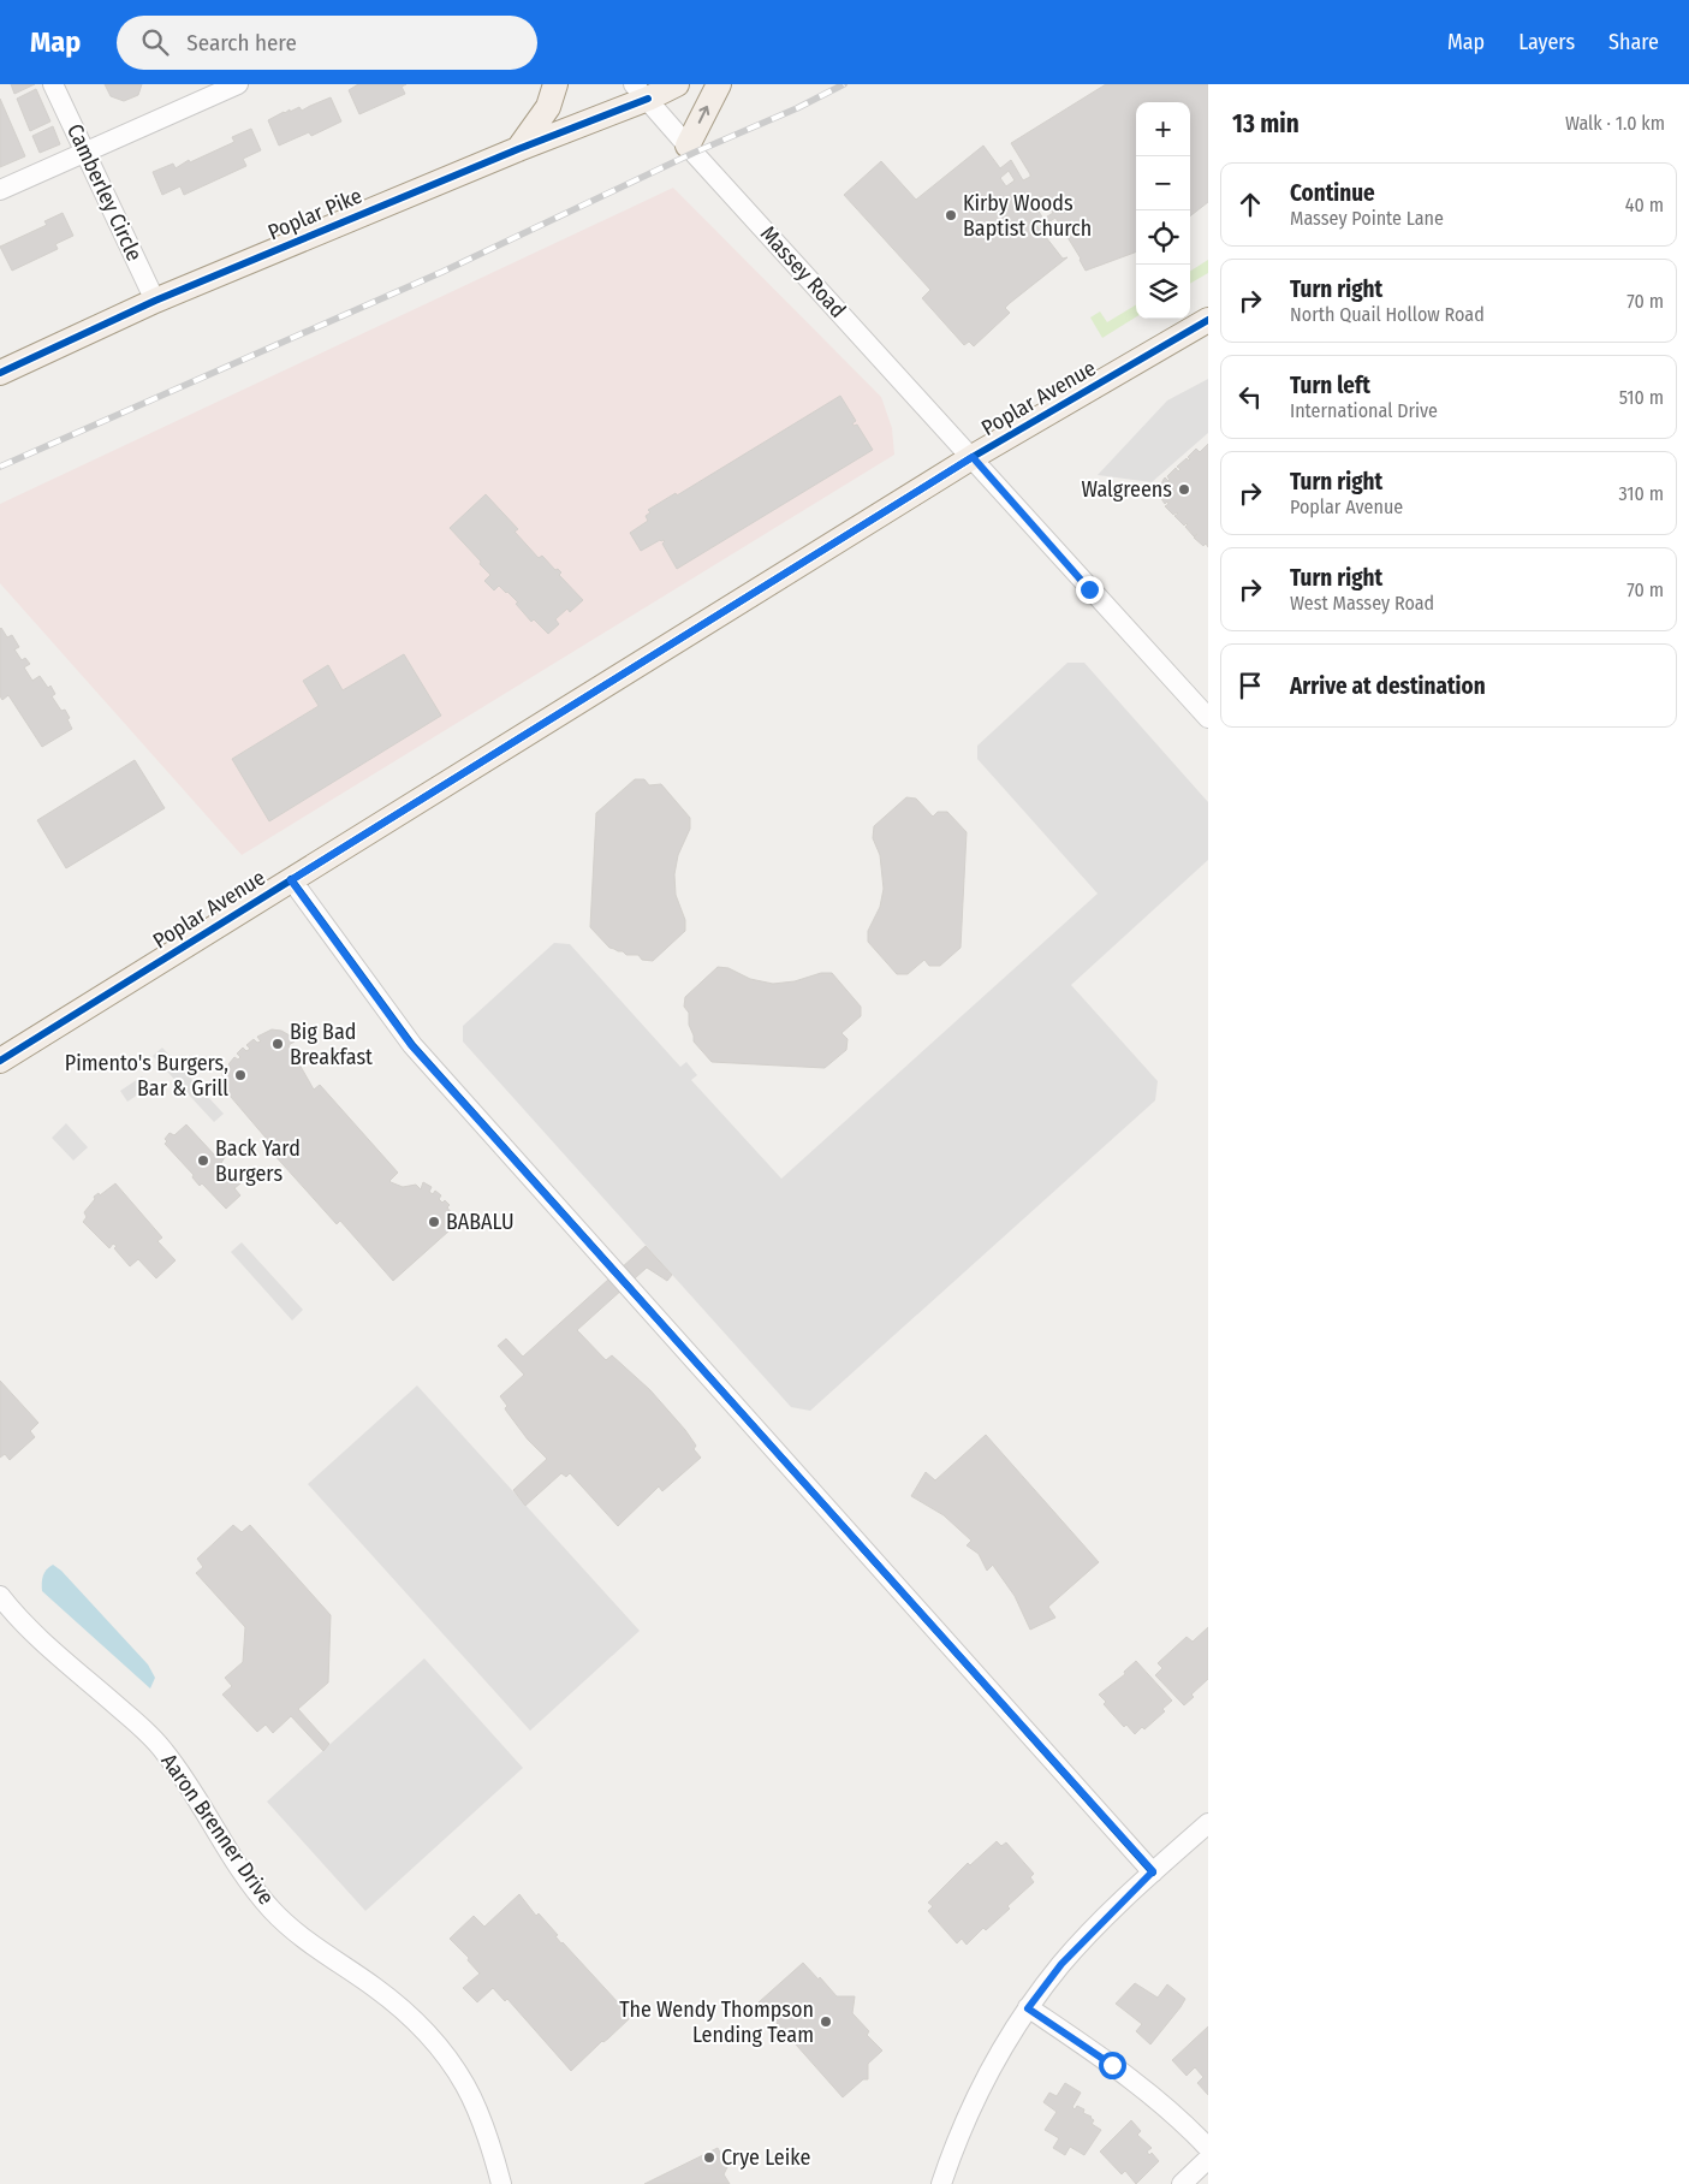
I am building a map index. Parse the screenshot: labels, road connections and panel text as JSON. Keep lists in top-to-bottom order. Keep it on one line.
{"streets":{"main road":["Poplar Pike","Poplar Avenue"],"street":["Camberley Circle","Massey Road","Aaron Brenner Drive"]},"crossings":[["Camberley Circle","Poplar Pike"],["Poplar Pike","Massey Road"],["Massey Road","Poplar Avenue"]],"places":["Kirby Woods Baptist Church","Walgreens","Big Bad Breakfast","Pimento's Burgers, Bar & Grill","Back Yard Burgers","BABALU","The Wendy Thompson Lending Team","Crye Leike"],"page":{"header":"Map","search":"Search here","nav":["Map","Layers","Share"],"heading":["13 min","Walk · 1.0 km"],"map_buttons":["+","−"],"list":[["Continue","Massey Pointe Lane","40 m"],["Turn right","North Quail Hollow Road","70 m"],["Turn left","International Drive","510 m"],["Turn right","Poplar Avenue","310 m"],["Turn right","West Massey Road","70 m"],"Arrive at destination"]}}
